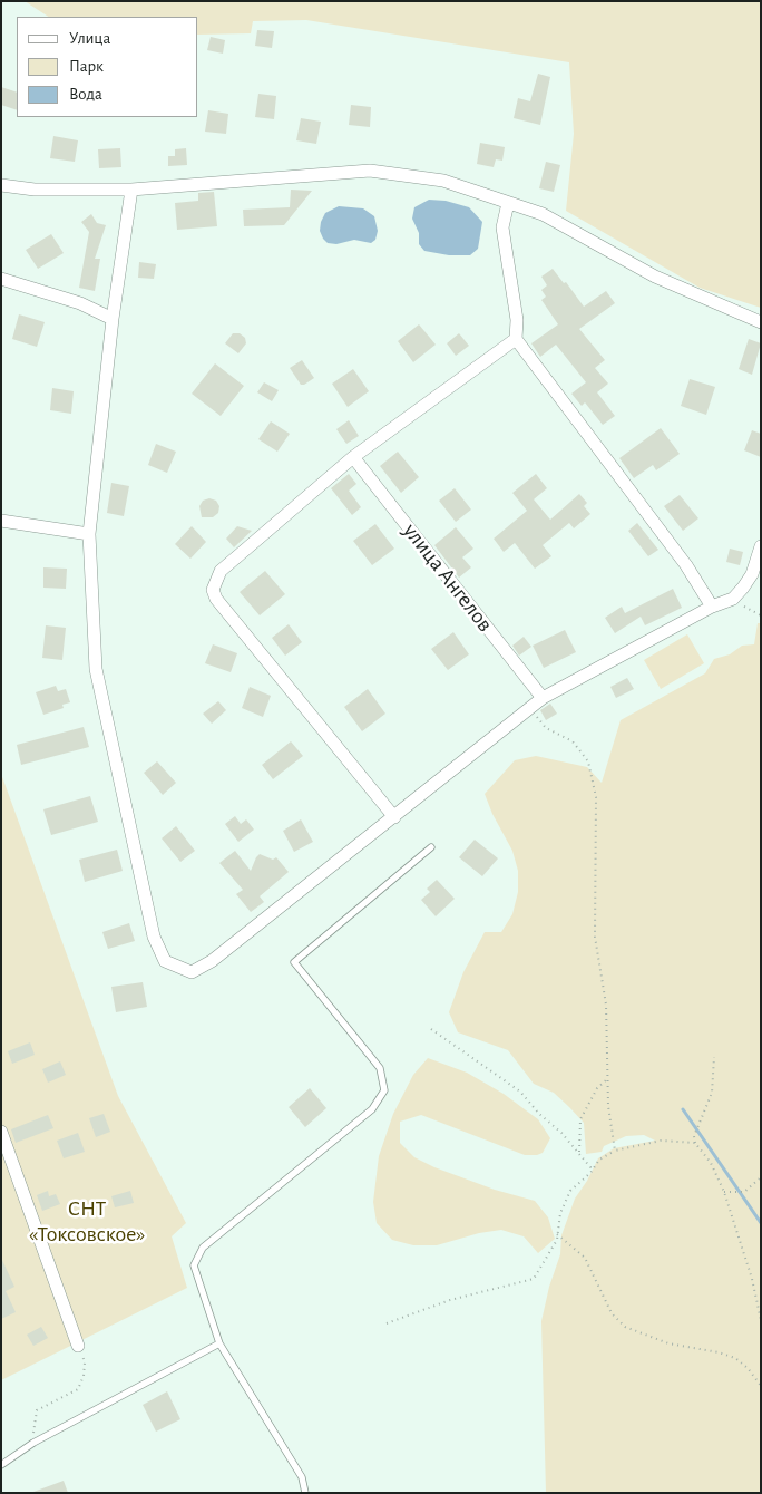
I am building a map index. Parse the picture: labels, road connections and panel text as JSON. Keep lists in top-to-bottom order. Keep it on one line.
{"streets":{"street":["улица Ангелов"]},"parks":["СНТ «Токсовское»"],"legend":["Улица","Парк","Вода"]}
